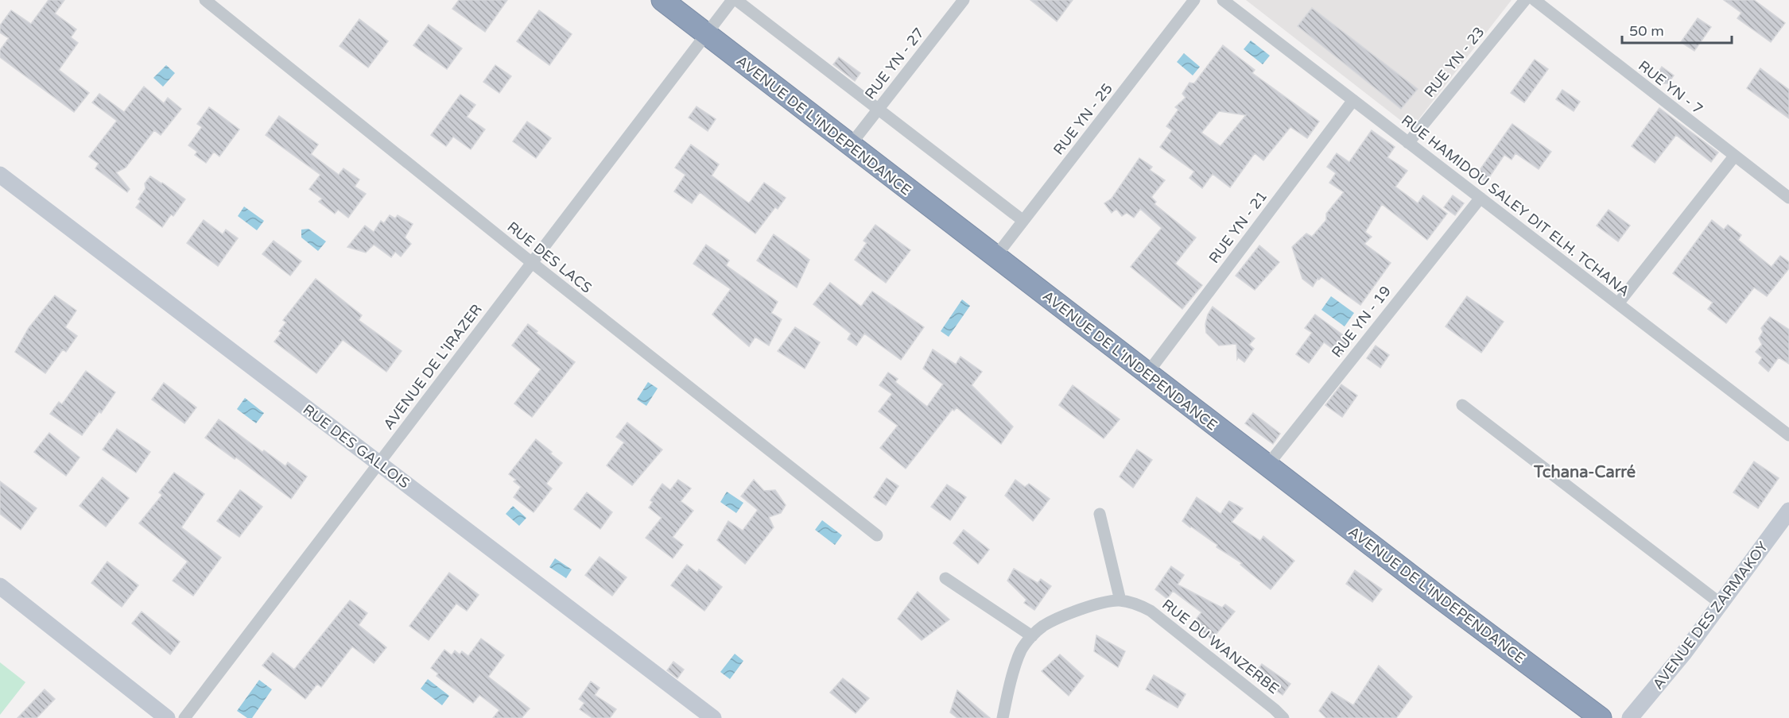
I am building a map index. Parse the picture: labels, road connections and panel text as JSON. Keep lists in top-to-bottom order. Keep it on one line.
{"streets":{"highway":["AVENUE DE L'INDEPENDANCE"],"street":["RUE YN - 23","RUE YN - 27","RUE YN - 7","RUE YN - 25","RUE HAMIDOU SALEY DIT ELH. TCHANA","RUE YN - 21","RUE DES LACS","RUE YN - 19","AVENUE DE L'IRAZER","RUE DES GALLOIS","AVENUE DES ZARMAKOY","RUE DU WANZERBE"]},"crossings":[["RUE YN - 23","RUE HAMIDOU SALEY DIT ELH. TCHANA"],["RUE YN - 27","AVENUE DE L'INDEPENDANCE"],["RUE YN - 25","AVENUE DE L'INDEPENDANCE"],["AVENUE DE L'INDEPENDANCE","RUE YN - 21"],["AVENUE DE L'INDEPENDANCE","RUE YN - 19"],["AVENUE DE L'INDEPENDANCE","AVENUE DE L'IRAZER"],["RUE HAMIDOU SALEY DIT ELH. TCHANA","RUE YN - 21"],["RUE HAMIDOU SALEY DIT ELH. TCHANA","RUE YN - 19"],["RUE DES LACS","AVENUE DE L'IRAZER"],["AVENUE DE L'IRAZER","RUE DES GALLOIS"]],"districts":["Tchana-Carré"],"scale_bar":"50 m"}
